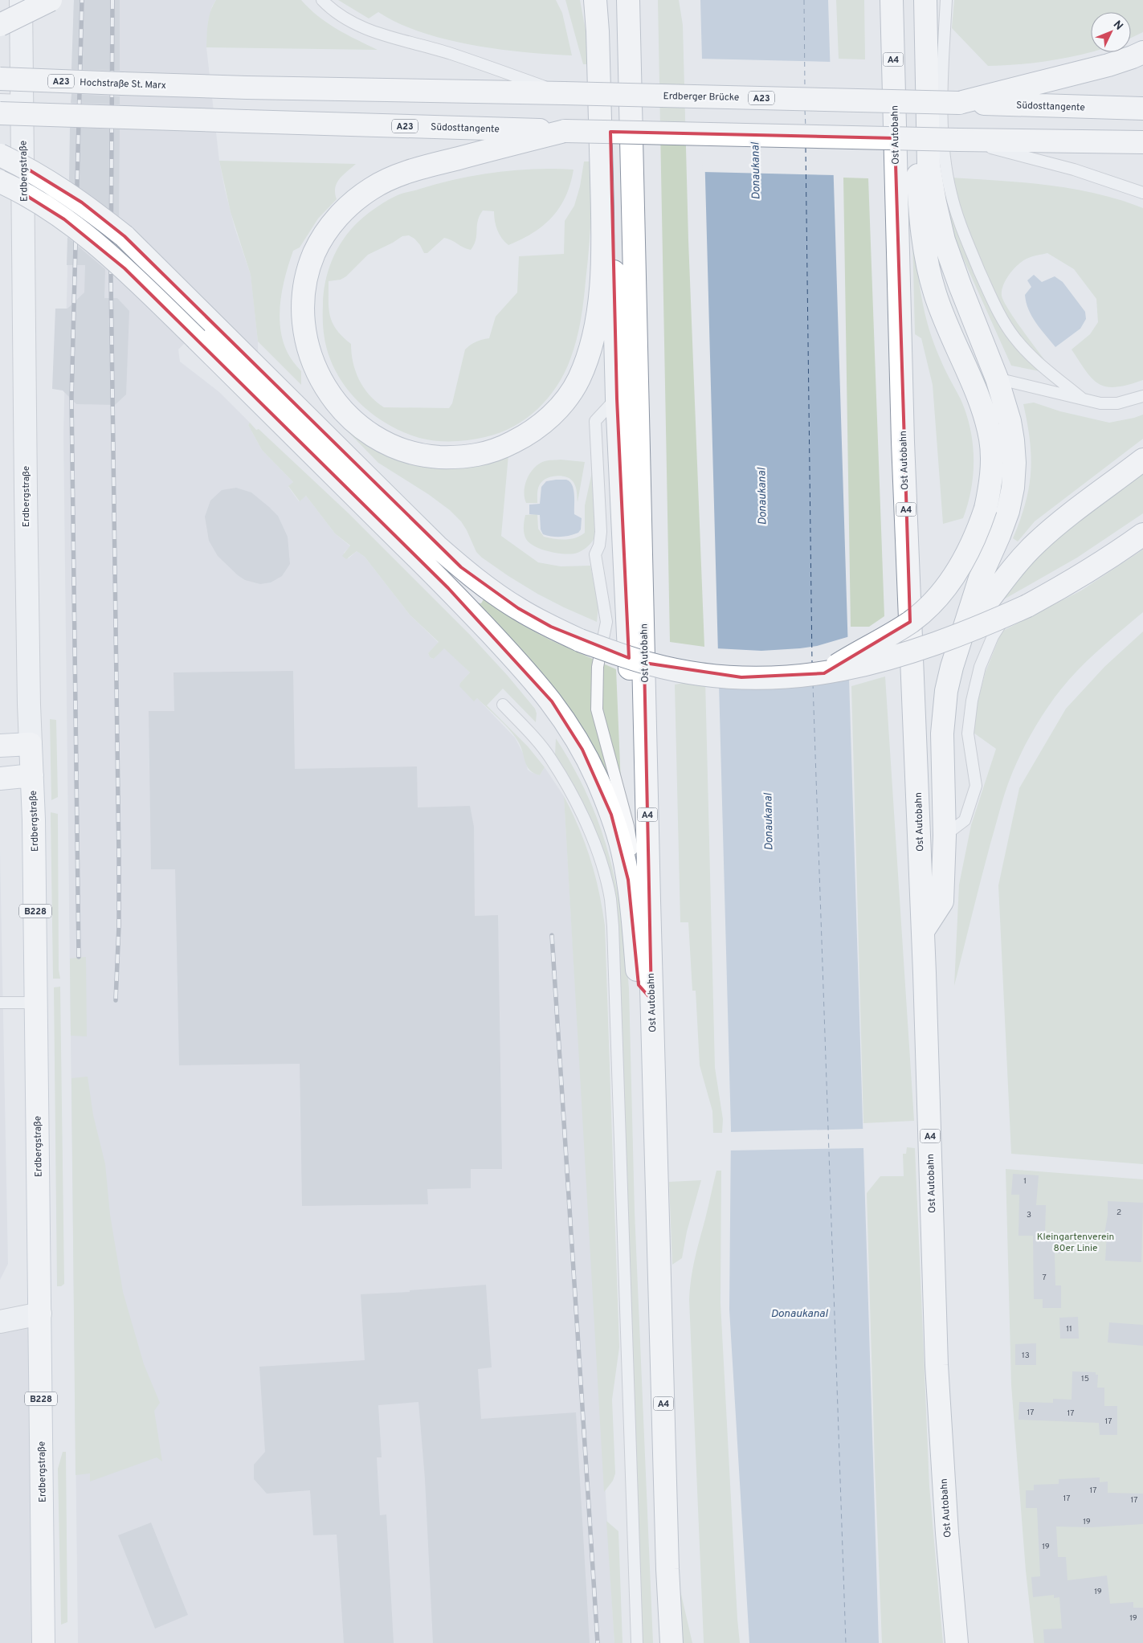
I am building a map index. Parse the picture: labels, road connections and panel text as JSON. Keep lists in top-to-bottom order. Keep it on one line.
{"streets":{"main road":["A4","A23","Hochstraße St. Marx","Erdberger Brücke","Südosttangente","Ost Autobahn","Erdbergstraße","B228"]},"crossings":[["A23","Südosttangente"],["Hochstraße St. Marx","Erdberger Brücke"],["Erdberger Brücke","Südosttangente"]],"water":["Donaukanal"],"parks":["Kleingartenverein 80er Linie"],"house_numbers":["1","2","3","7","11","13","15","17","17","17","17","17","17","19","19","19","19"],"north":"top right"}
